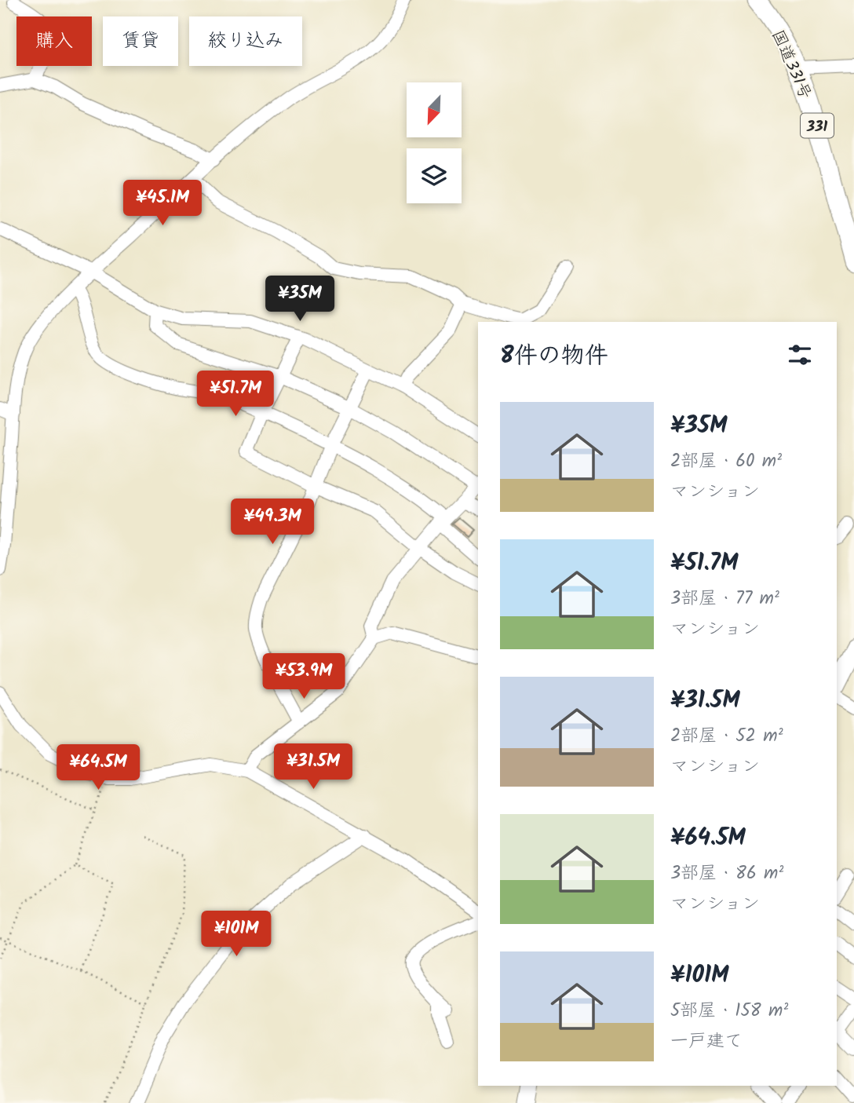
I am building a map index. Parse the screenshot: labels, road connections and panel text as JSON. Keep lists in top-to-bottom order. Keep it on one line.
{"streets":{"highway":["国道331号","331"]},"north":"bottom left","page":{"chip":["購入","賃貸","絞り込み"],"price":["¥45.1M","¥35M","¥51.7M","¥49.3M","¥53.9M","¥31.5M","¥64.5M","¥101M"],"heading":"8件の物件","list":[{"name":"¥35M","note":"2部屋 · 60 m² · マンション"},{"name":"¥51.7M","note":"3部屋 · 77 m² · マンション"},{"name":"¥31.5M","note":"2部屋 · 52 m² · マンション"},{"name":"¥64.5M","note":"3部屋 · 86 m² · マンション"},{"name":"¥101M","note":"5部屋 · 158 m² · 一戸建て"}]}}
